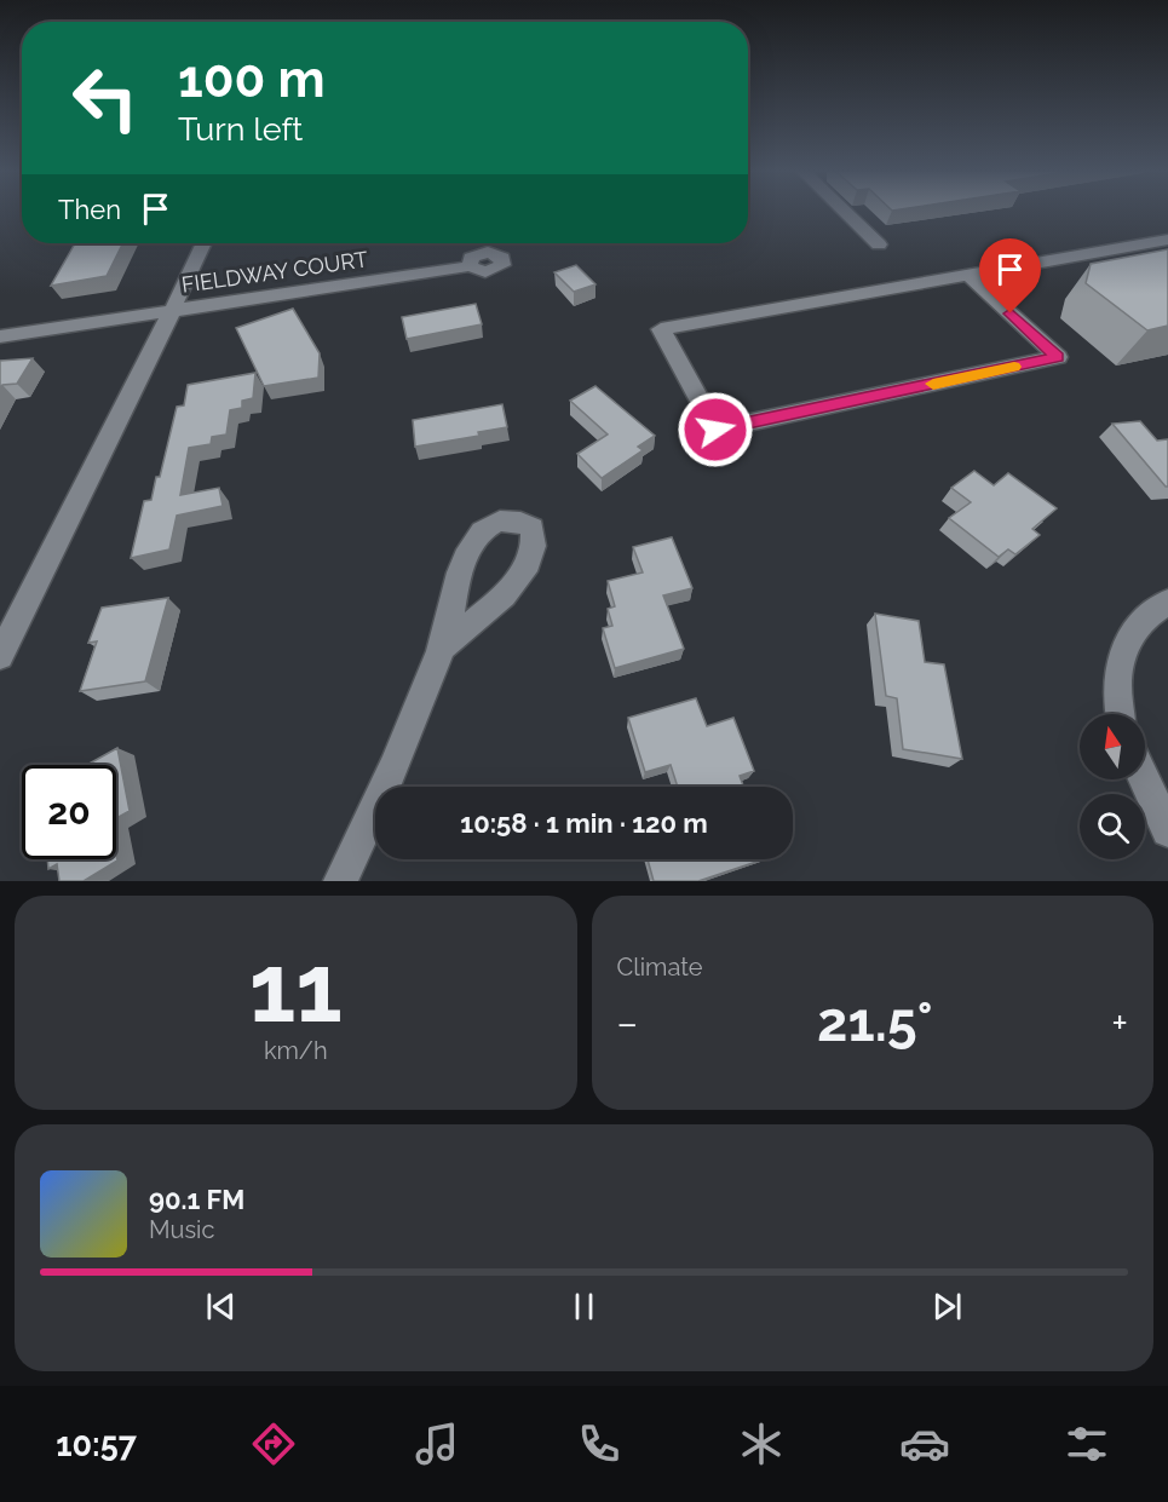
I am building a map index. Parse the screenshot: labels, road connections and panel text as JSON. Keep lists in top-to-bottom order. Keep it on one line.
{"streets":{"street":["FIELDWAY COURT"]},"north":"top","page":{"turn":["100 m","Turn left"],"then":"Then","limit":"20","trip":"10:58 · 1 min · 120 m","tile":[["11","km/h"],"Climate"],"heat":["−","21.5°","+"],"song":["90.1 FM","Music"],"tabs":"10:57"}}
